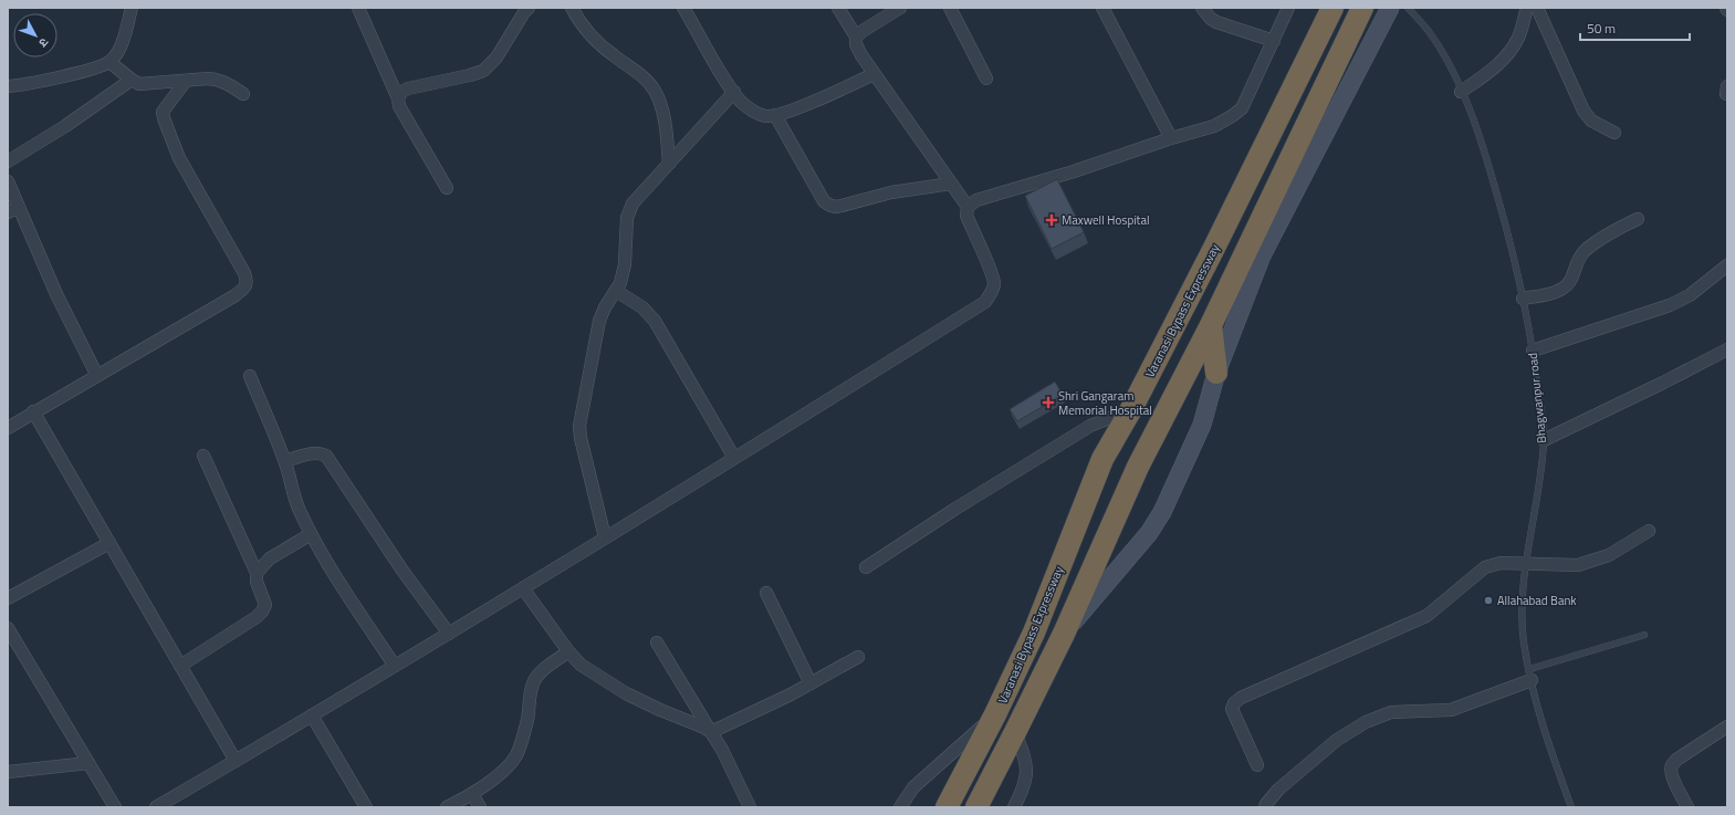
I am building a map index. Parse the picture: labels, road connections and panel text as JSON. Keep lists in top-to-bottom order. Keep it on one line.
{"streets":{"highway":["Varanasi Bypass Expressway"],"lane":["Bhagwanpur road"]},"places":{"health":["Maxwell Hospital","Shri Gangaram Memorial Hospital"],"other":["Allahabad Bank"]},"scale_bar":"50 m","north":"bottom right"}
